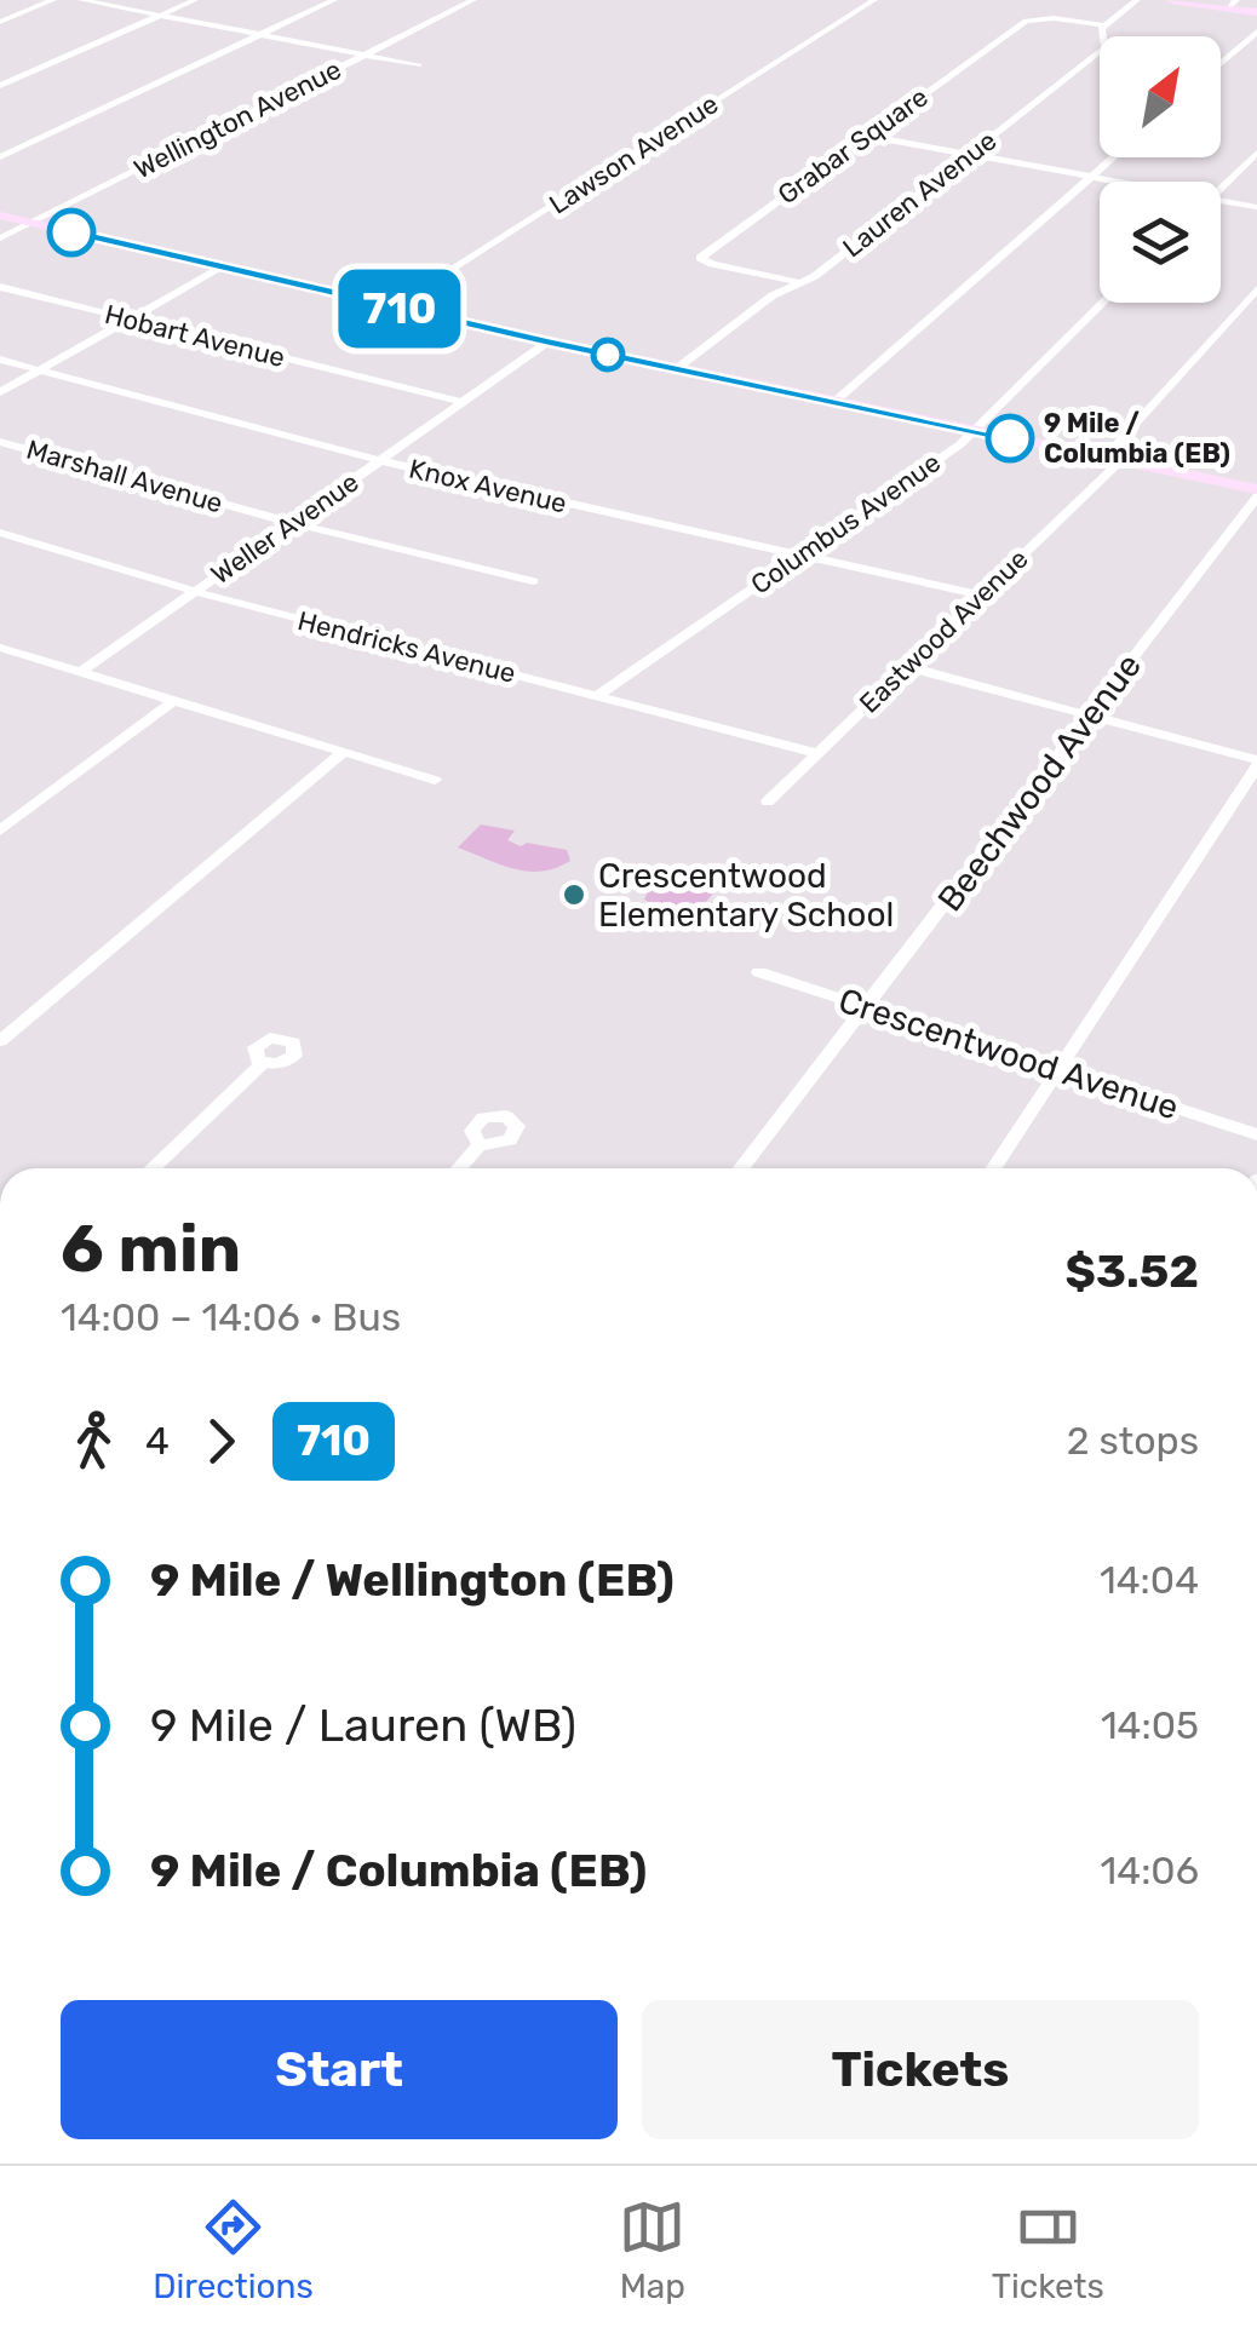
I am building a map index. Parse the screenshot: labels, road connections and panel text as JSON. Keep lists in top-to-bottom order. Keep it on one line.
{"streets":{"street":["Wellington Avenue","Grabar Square","Lawson Avenue","Lauren Avenue","Hobart Avenue","Marshall Avenue","Knox Avenue","Columbus Avenue","Weller Avenue","Eastwood Avenue","Hendricks Avenue","Beechwood Avenue","Crescentwood Avenue"]},"crossings":[["Grabar Square","Lauren Avenue"],["Hobart Avenue","Weller Avenue"],["Marshall Avenue","Weller Avenue"],["Knox Avenue","Columbus Avenue"],["Knox Avenue","Weller Avenue"],["Knox Avenue","Eastwood Avenue"],["Columbus Avenue","Hendricks Avenue"],["Weller Avenue","Hendricks Avenue"],["Eastwood Avenue","Hendricks Avenue"],["Beechwood Avenue","Crescentwood Avenue"]],"places":["9 Mile / Columbia (EB)","Crescentwood Elementary School"],"lines":["bus line 710"],"north":"top right","page":{"on_map":"710","heading":["6 min","14:00 – 14:06 · Bus","$3.52"],"legs":["4","710","2 stops"],"list":[{"name":"9 Mile / Wellington (EB)","value":"14:04"},{"name":"9 Mile / Lauren (WB)","value":"14:05"},{"name":"9 Mile / Columbia (EB)","value":"14:06"}],"buttons":["Start","Tickets"],"tabs":["Directions","Map","Tickets"]}}
